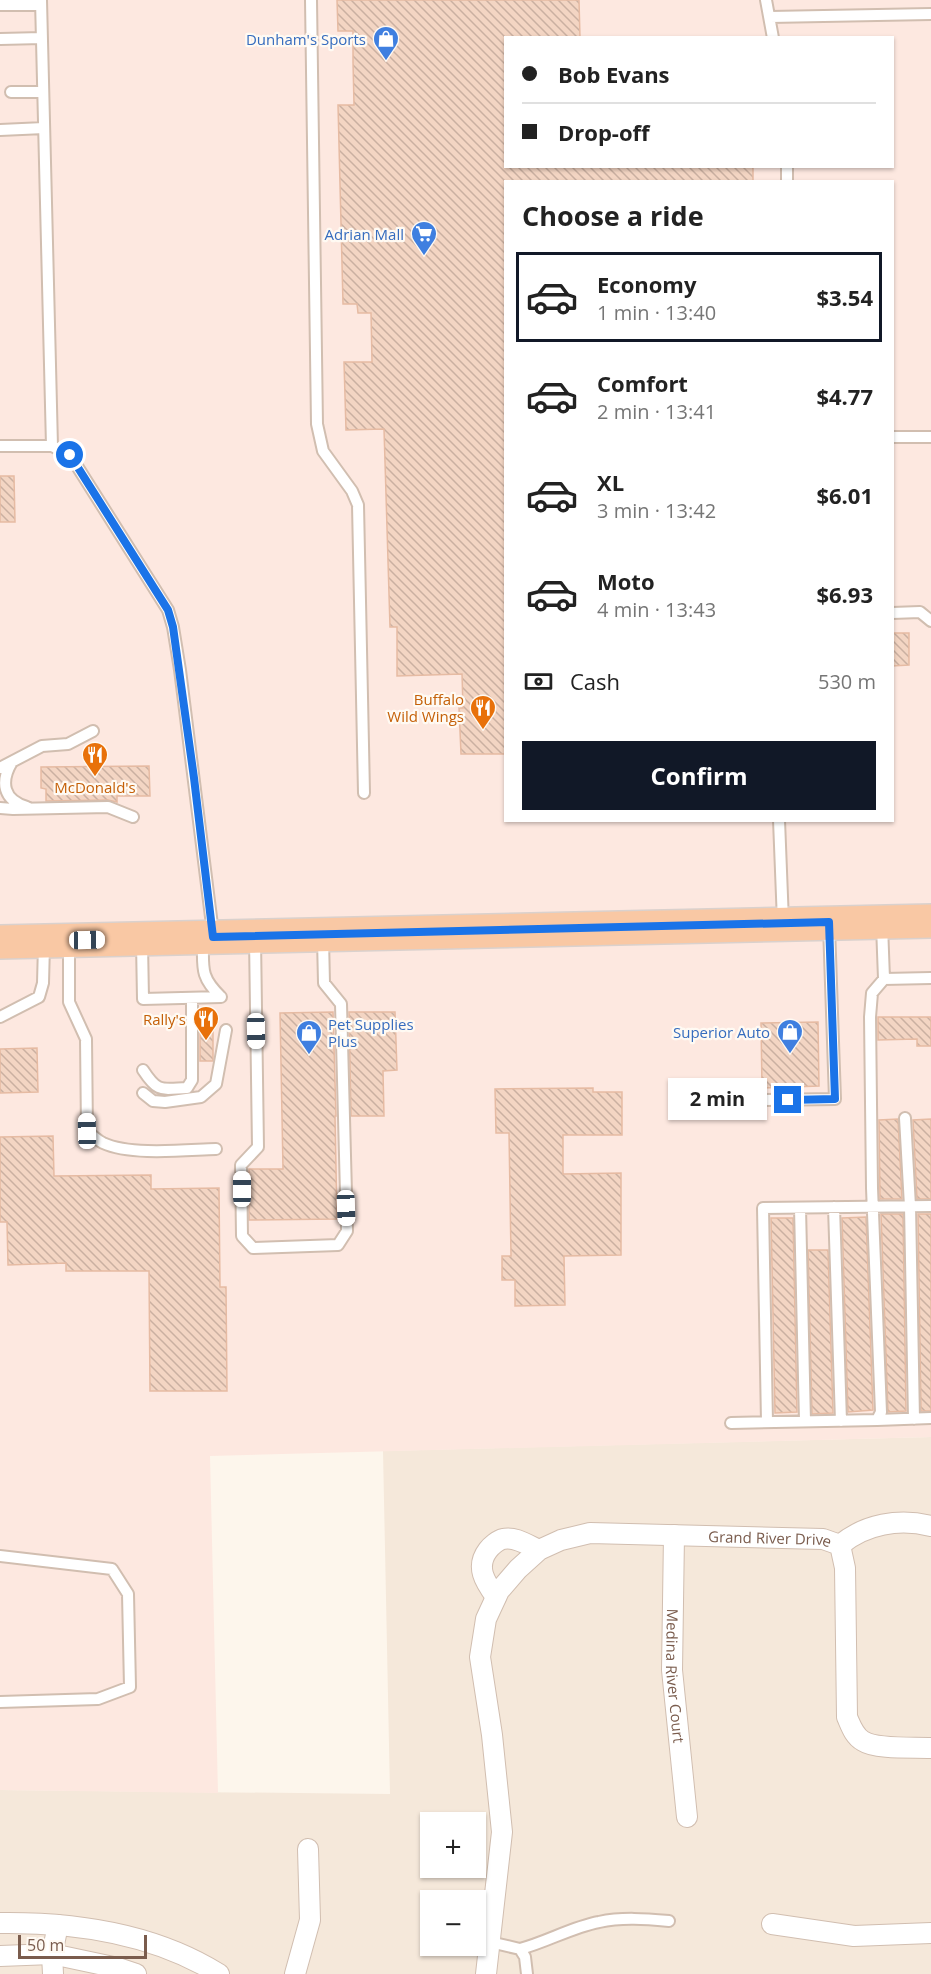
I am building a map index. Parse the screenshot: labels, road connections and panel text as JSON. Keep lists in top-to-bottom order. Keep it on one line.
{"streets":{"street":["Grand River Drive","Medina River Court"]},"crossings":[["Grand River Drive","Medina River Court"]],"places":{"shop":["Dunham's Sports","Superior Auto","Pet Supplies Plus"],"supermarket":["Adrian Mall"],"restaurant":["Buffalo Wild Wings","McDonald's","Rally's"]},"scale_bar":"50 m","page":{"banner":["Bob Evans","Drop-off"],"heading":"Choose a ride","list":[{"name":"Economy","note":"1 min · 13:40","value":"$3.54"},{"name":"Comfort","note":"2 min · 13:41","value":"$4.77"},{"name":"XL","note":"3 min · 13:42","value":"$6.01"},{"name":"Moto","note":"4 min · 13:43","value":"$6.93"}],"pay":["Cash","530 m"],"buttons":"Confirm","bubble":"2 min","map_buttons":["+","−"],"scale":"50 m"}}
